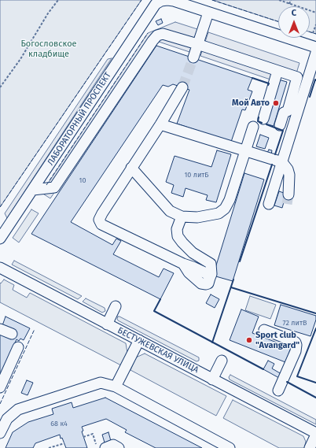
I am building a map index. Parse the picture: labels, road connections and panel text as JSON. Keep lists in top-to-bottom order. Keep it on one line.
{"streets":{"street":["ЛАБОРАТОРНЫЙ ПРОСПЕКТ","БЕСТУЖЕВСКАЯ УЛИЦА"]},"parks":["Богословское кладбище"],"places":["Мой Авто","Sport club \"Avangard\""],"house_numbers":["10 литБ","10","72 литВ","68 к4"],"north":"top"}
